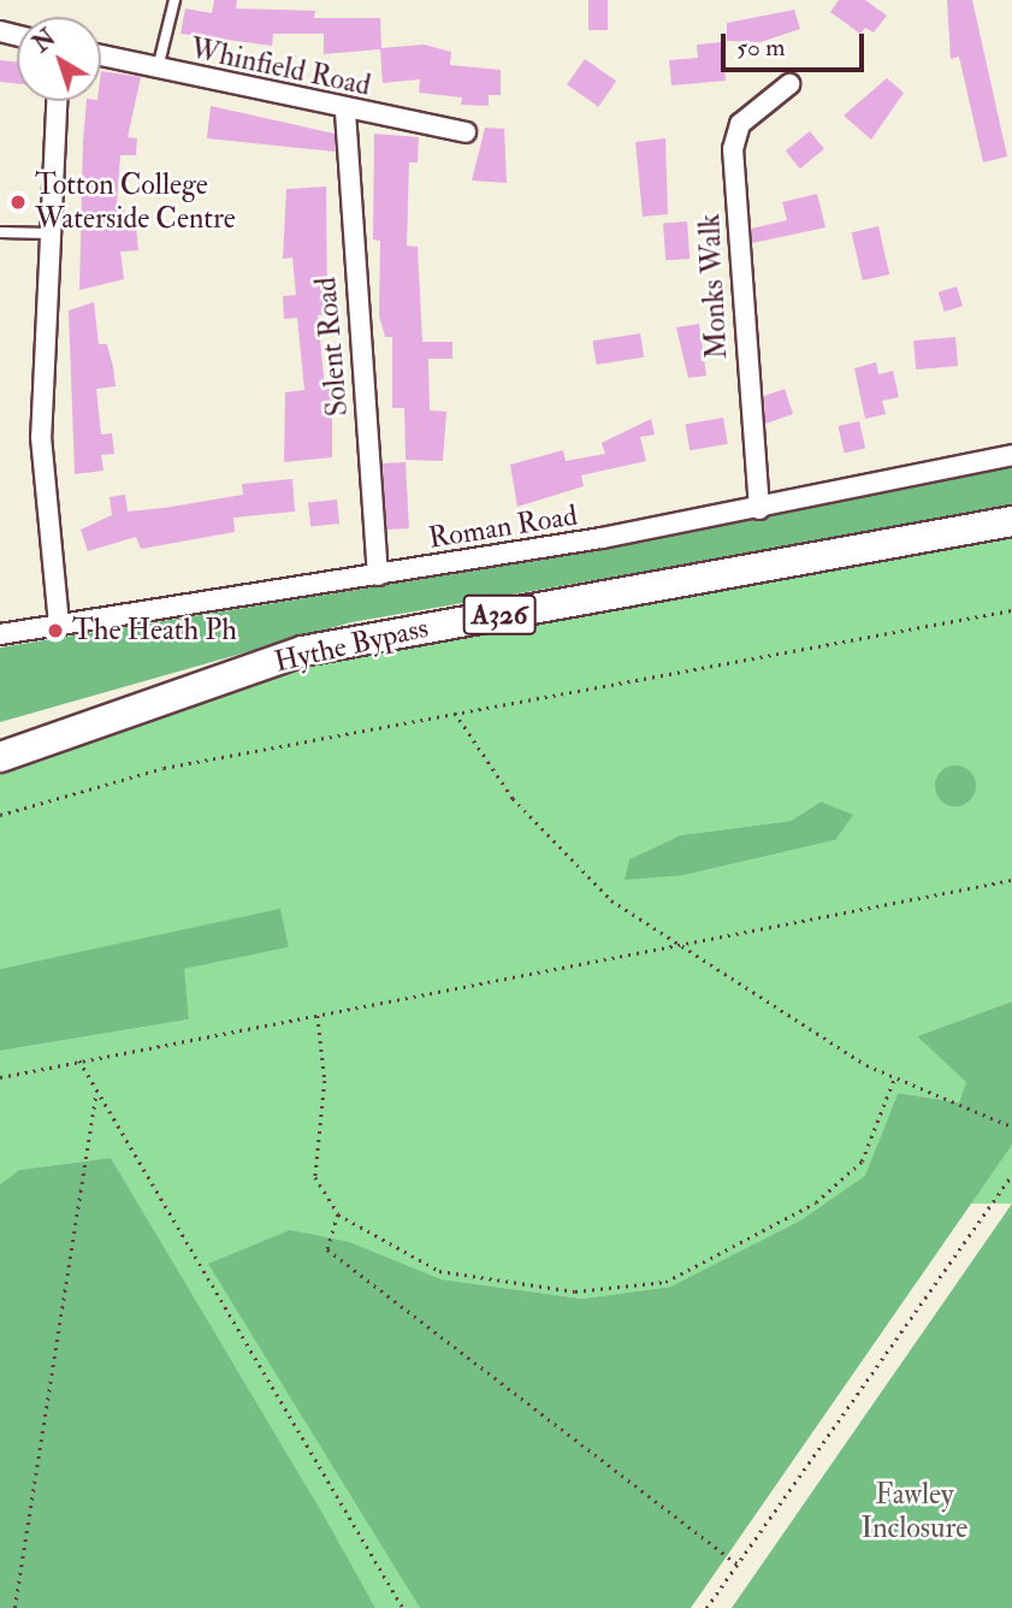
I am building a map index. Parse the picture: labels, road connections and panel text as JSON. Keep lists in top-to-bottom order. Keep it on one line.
{"streets":{"main road":["A326","Hythe Bypass"],"street":["Whinfield Road","Monks Walk","Solent Road","Roman Road"]},"crossings":[["Whinfield Road","Solent Road"],["Monks Walk","Roman Road"],["Solent Road","Roman Road"]],"parks":["Fawley Inclosure"],"places":["Totton College Waterside Centre","The Heath Ph"],"scale_bar":"50 m","north":"top left"}
